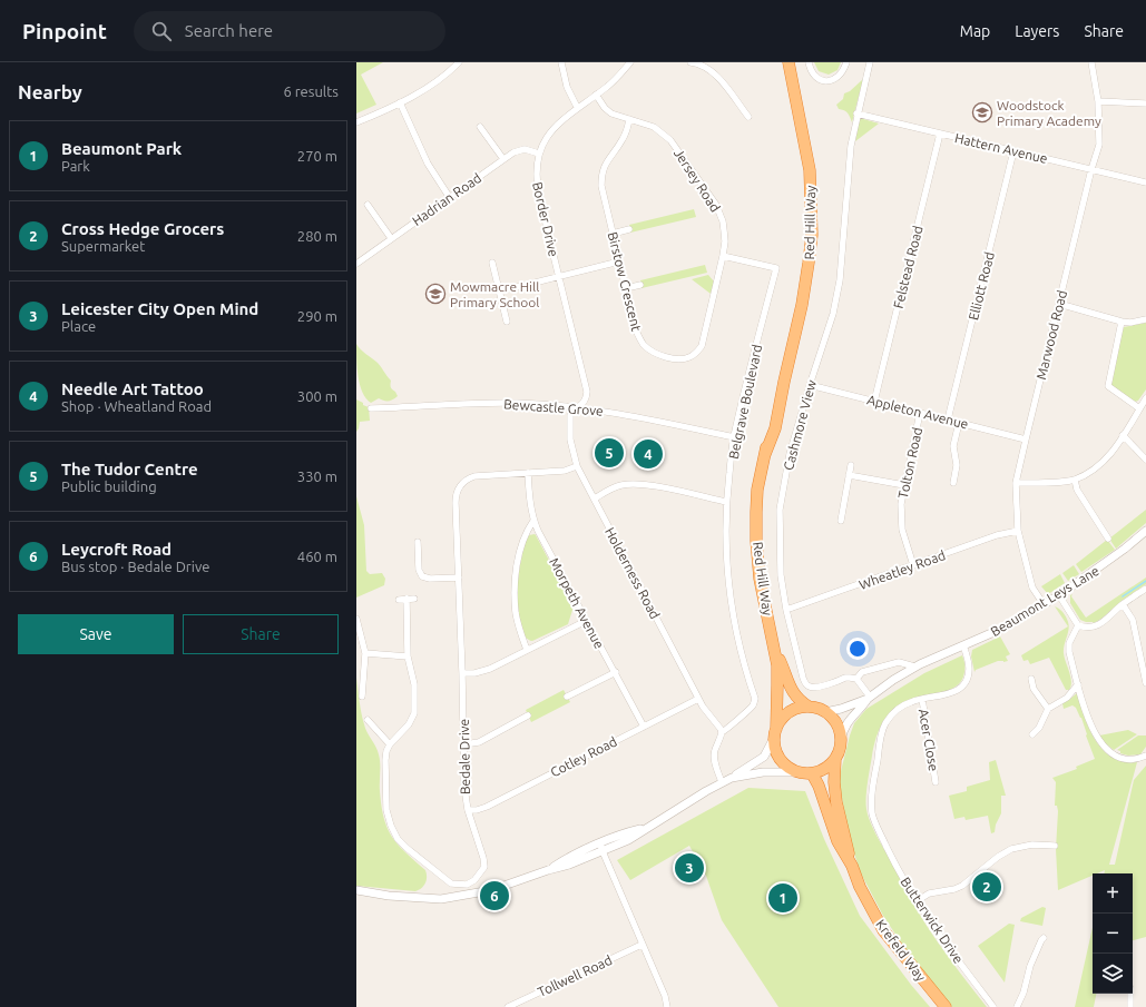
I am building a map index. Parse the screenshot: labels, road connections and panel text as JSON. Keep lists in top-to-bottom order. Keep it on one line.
{"streets":{"highway":["Red Hill Way","Krefeld Way"],"street":["Hattern Avenue","Jersey Road","Hadrian Road","Border Drive","Felstead Road","Birstow Crescent","Elliott Road","Marwood Road","Belgrave Boulevard","Bewcastle Grove","Appleton Avenue","Cashmore View","Tolton Road","Wheatley Road","Holderness Road","Beaumont Leys Lane","Morpeth Avenue","Acer Close","Bedale Drive","Cotley Road","Butterwick Drive","Tollwell Road"]},"crossings":[["Hattern Avenue","Felstead Road"],["Hattern Avenue","Elliott Road"],["Hattern Avenue","Marwood Road"],["Hattern Avenue","Cashmore View"],["Jersey Road","Border Drive"],["Jersey Road","Birstow Crescent"],["Jersey Road","Belgrave Boulevard"],["Hadrian Road","Border Drive"],["Border Drive","Bewcastle Grove"],["Border Drive","Holderness Road"],["Red Hill Way","Beaumont Leys Lane"],["Red Hill Way","Krefeld Way"],["Felstead Road","Appleton Avenue"],["Birstow Crescent","Belgrave Boulevard"],["Elliott Road","Appleton Avenue"],["Marwood Road","Appleton Avenue"],["Marwood Road","Wheatley Road"],["Marwood Road","Beaumont Leys Lane"],["Belgrave Boulevard","Bewcastle Grove"],["Belgrave Boulevard","Holderness Road"],["Bewcastle Grove","Holderness Road"],["Appleton Avenue","Cashmore View"],["Appleton Avenue","Tolton Road"],["Cashmore View","Wheatley Road"],["Cashmore View","Beaumont Leys Lane"],["Tolton Road","Wheatley Road"],["Holderness Road","Bedale Drive"],["Holderness Road","Cotley Road"],["Beaumont Leys Lane","Butterwick Drive"],["Beaumont Leys Lane","Krefeld Way"],["Morpeth Avenue","Bedale Drive"],["Morpeth Avenue","Cotley Road"],["Acer Close","Butterwick Drive"],["Bedale Drive","Cotley Road"]],"places":{"school or university":["Woodstock Primary Academy","Mowmacre Hill Primary School"]},"page":{"header":"Pinpoint","search":"Search here","nav":["Map","Layers","Share"],"heading":["Nearby","6 results"],"list":[{"mark":"1","name":"Beaumont Park","note":"Park","value":"270 m"},{"mark":"2","name":"Cross Hedge Grocers","note":"Supermarket","value":"280 m"},{"mark":"3","name":"Leicester City Open Mind","note":"Place","value":"290 m"},{"mark":"4","name":"Needle Art Tattoo","note":"Shop · Wheatland Road","value":"300 m"},{"mark":"5","name":"The Tudor Centre","note":"Public building","value":"330 m"},{"mark":"6","name":"Leycroft Road","note":"Bus stop · Bedale Drive","value":"460 m"}],"pins":["5","4","3","2","6","1"],"buttons":["Save","Share"],"map_buttons":["+","−"]}}
